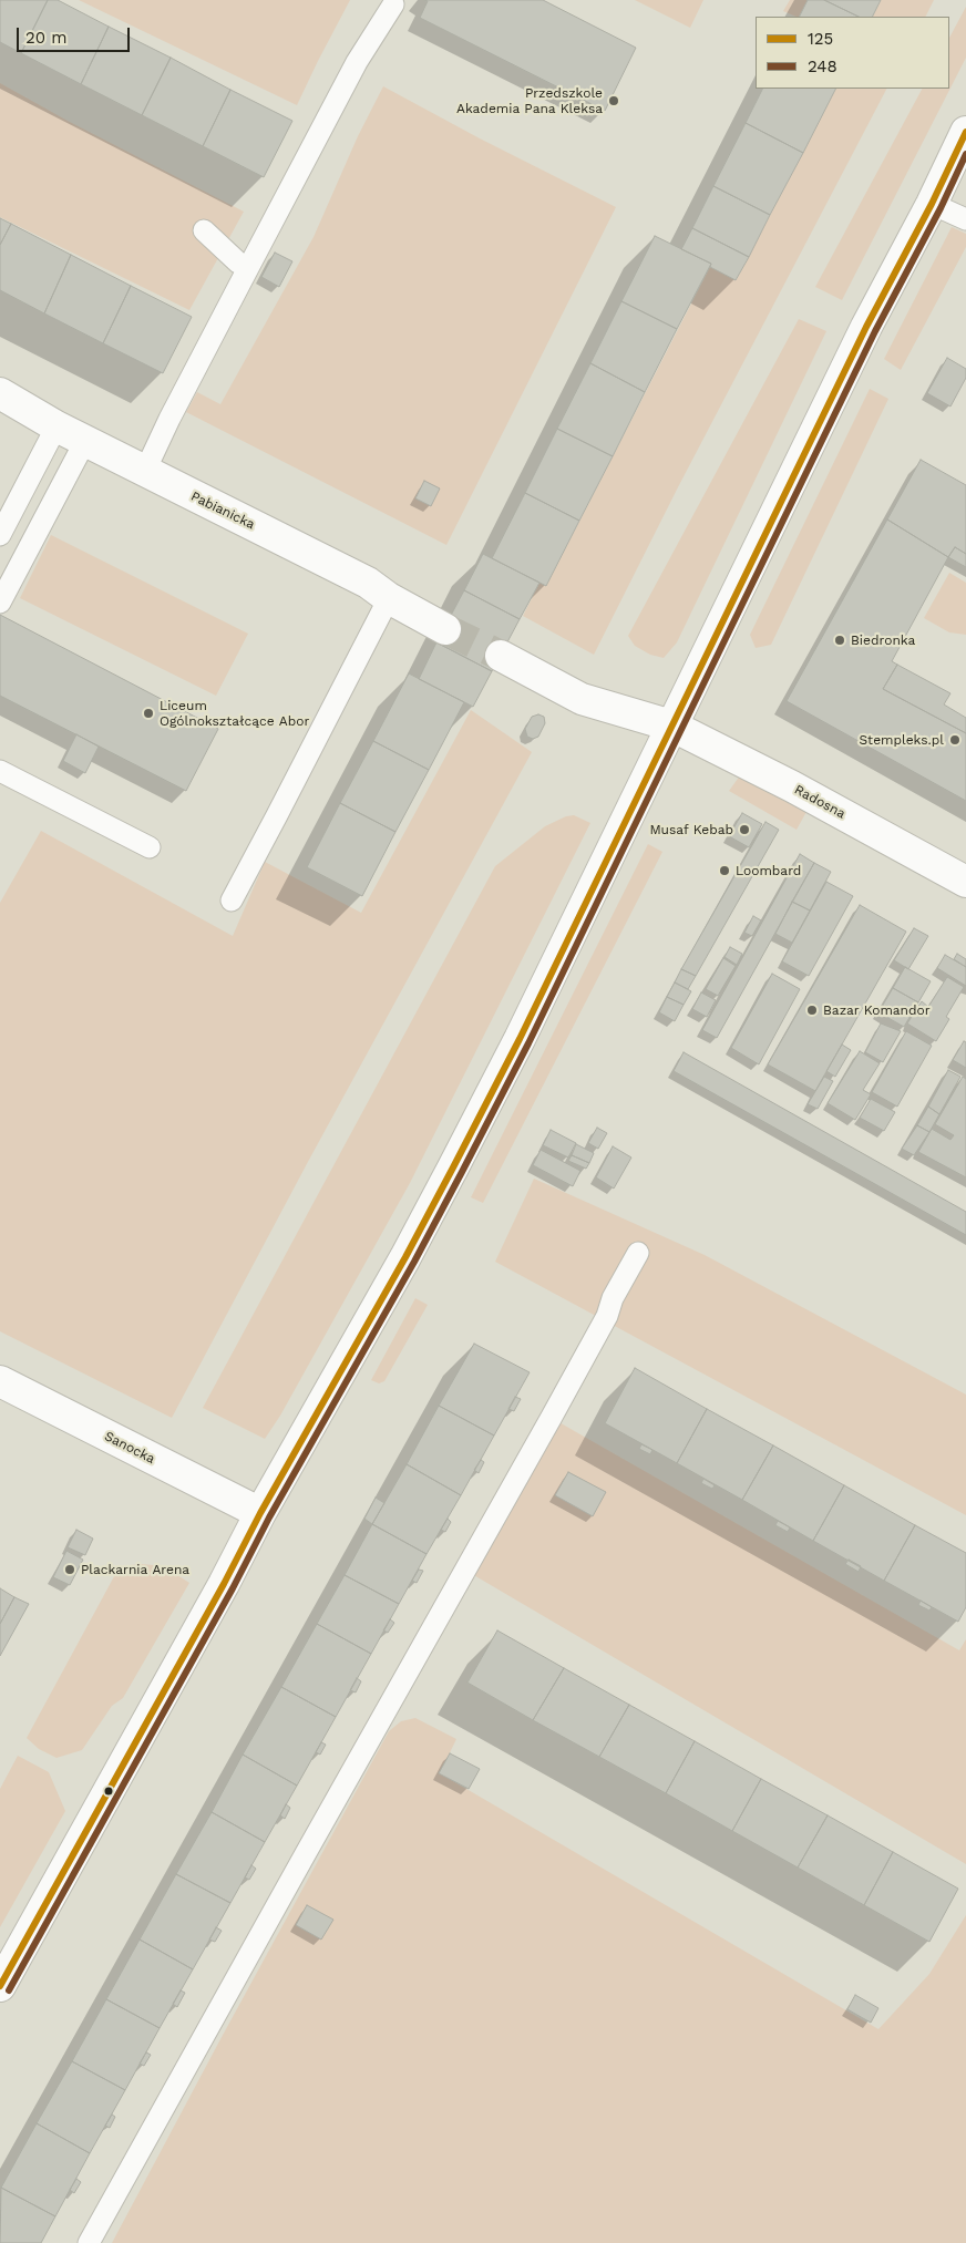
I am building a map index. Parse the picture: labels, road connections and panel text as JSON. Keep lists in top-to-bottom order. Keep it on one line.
{"streets":{"street":["Pabianicka","Radosna","Sanocka"]},"places":["Przedszkole Akademia Pana Kleksa","Biedronka","Liceum Ogólnokształcące Abor","Stempleks.pl","Musaf Kebab","Loombard","Bazar Komandor","Plackarnia Arena"],"lines":["transit line 125","transit line 248"],"legend":["125","248"],"scale_bar":"20 m"}
